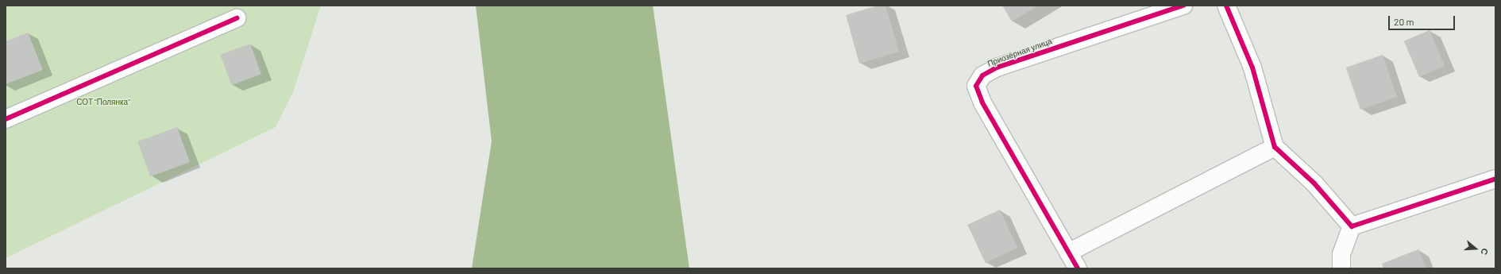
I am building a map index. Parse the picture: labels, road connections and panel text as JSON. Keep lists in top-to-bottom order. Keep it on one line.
{"streets":{"street":["Приозёрная улица"]},"parks":["СОТ \"Полянка\""],"scale_bar":"20 m","north":"right"}
